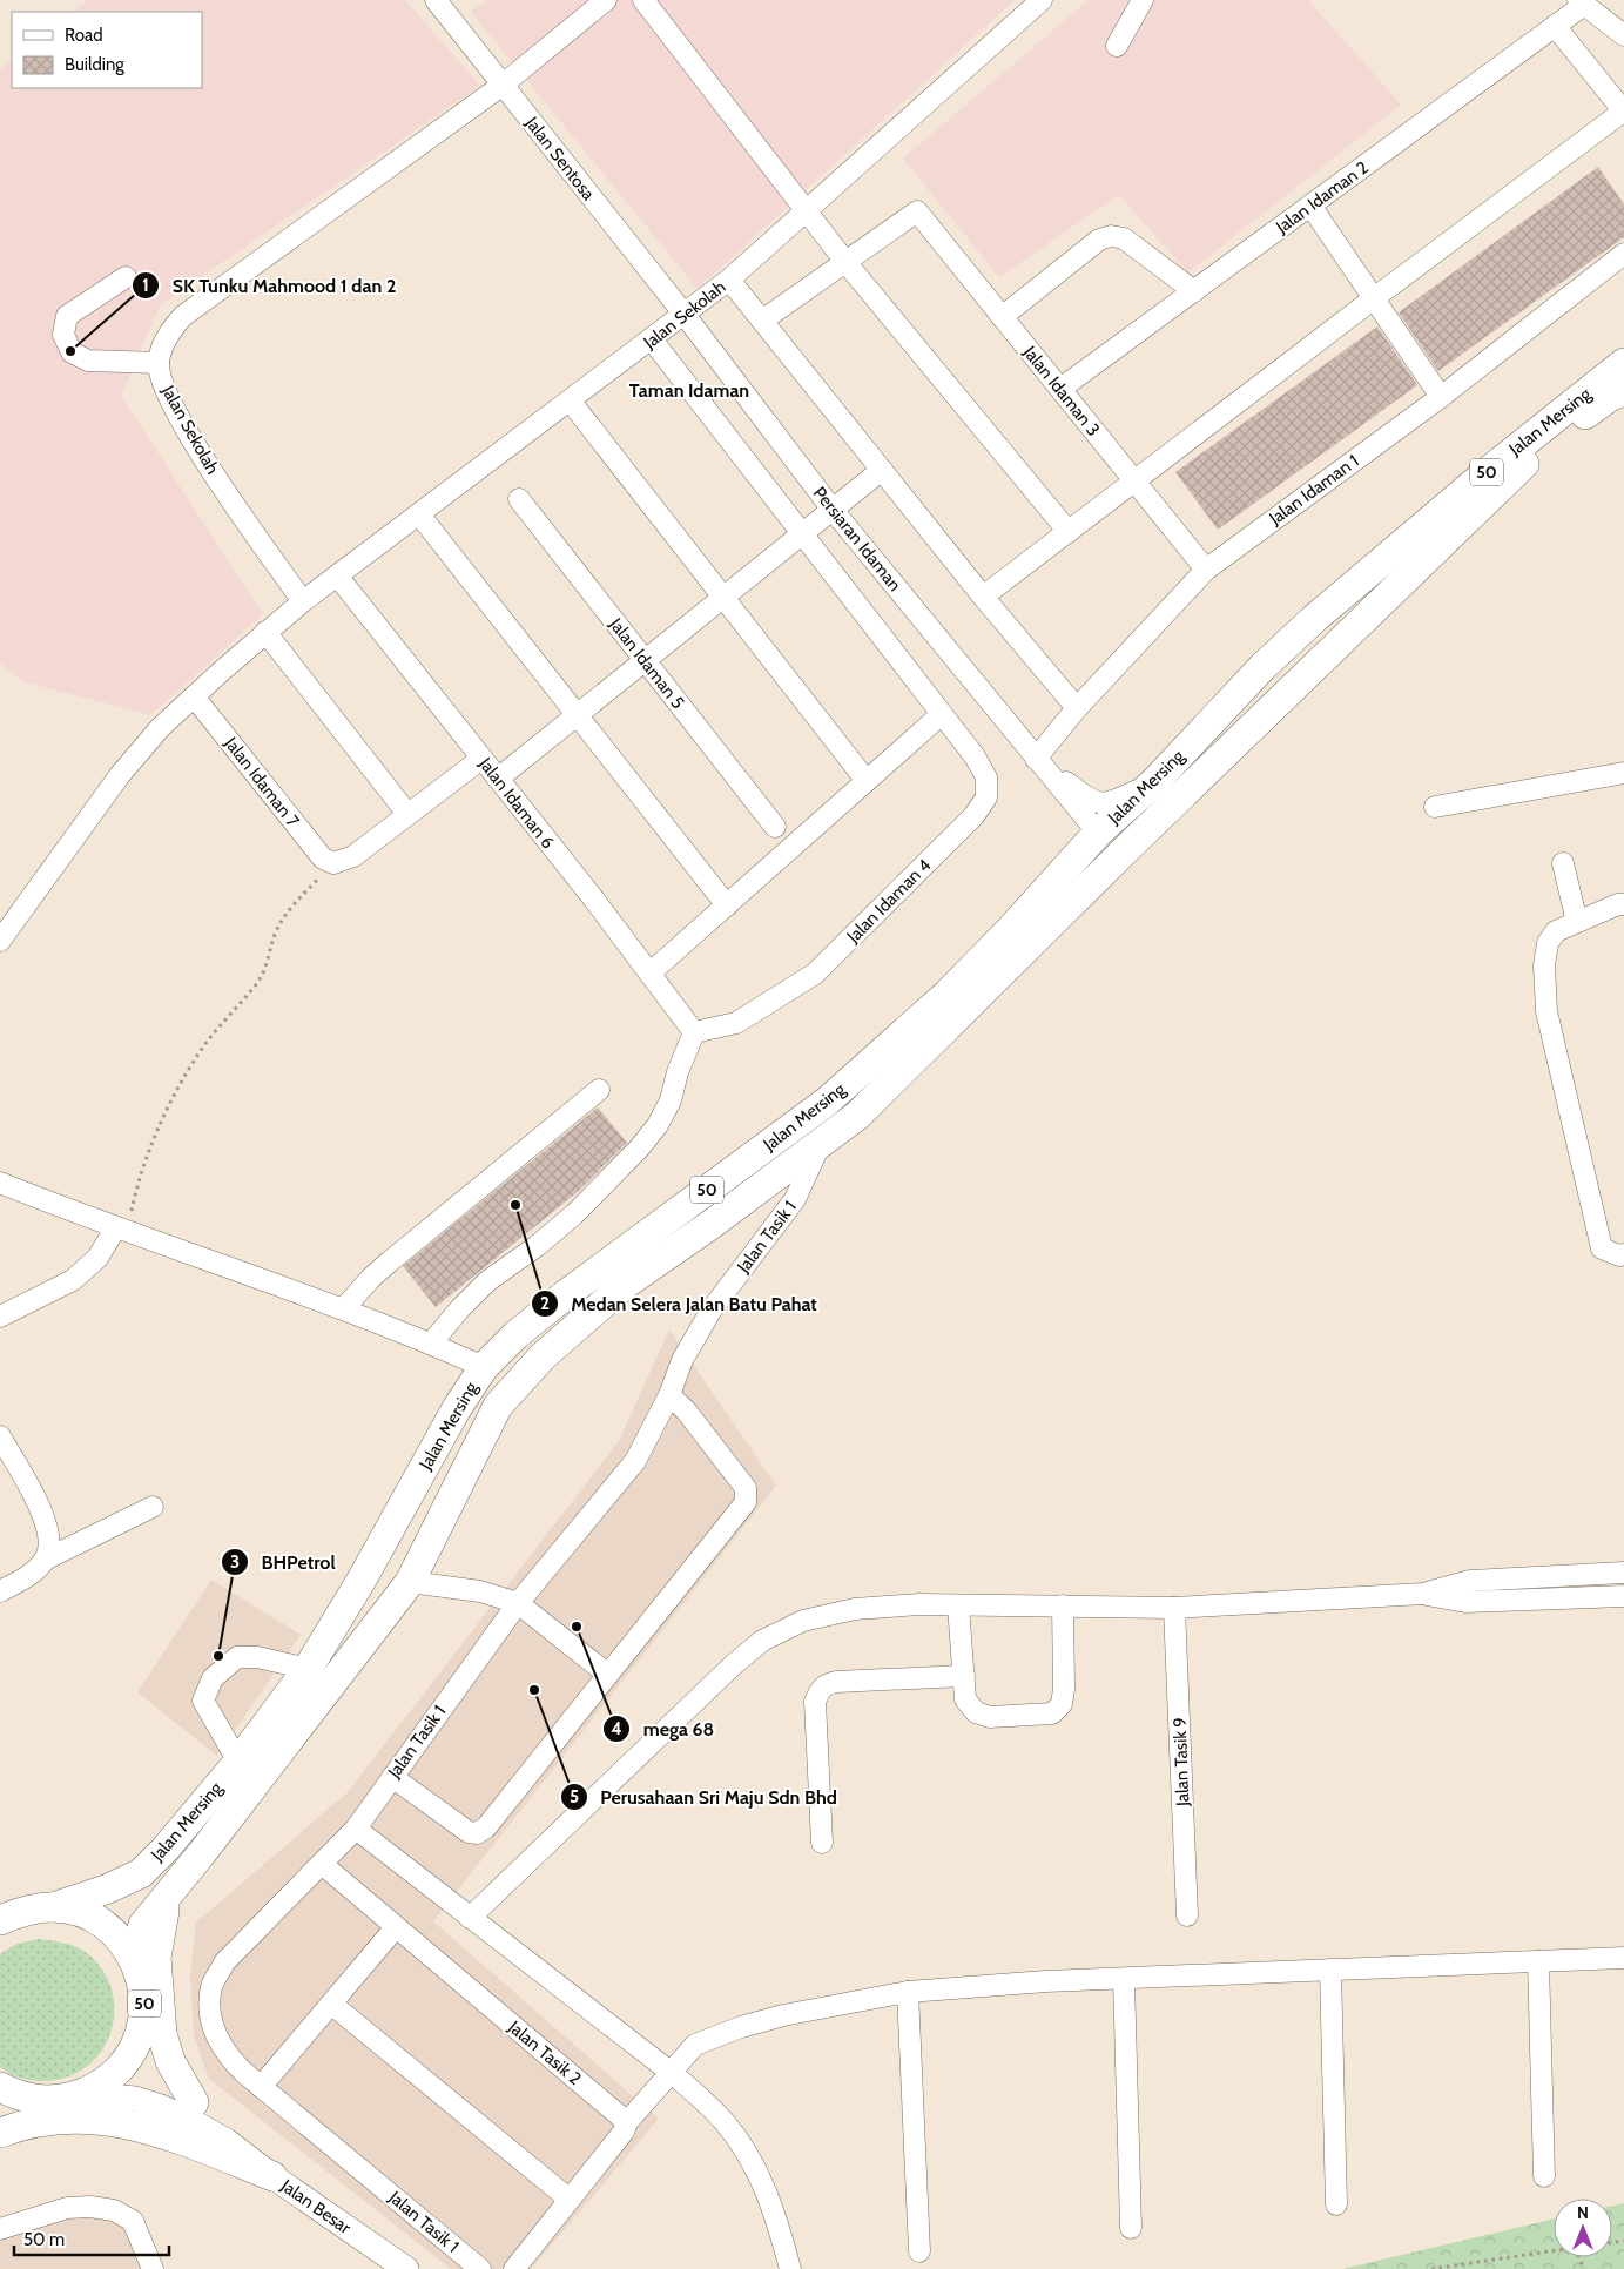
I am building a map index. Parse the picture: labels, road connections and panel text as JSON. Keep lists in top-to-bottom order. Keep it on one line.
{"streets":{"highway":["Jalan Mersing","50"],"main road":["Jalan Besar"],"street":["Jalan Sentosa","Jalan Idaman 2","Jalan Sekolah","Jalan Idaman 3","Jalan Idaman 1","Persiaran Idaman","Jalan Idaman 5","Jalan Idaman 7","Jalan Idaman 6","Jalan Idaman 4","Jalan Tasik 1","Jalan Tasik 9","Jalan Tasik 2"]},"crossings":[["Jalan Sentosa","Jalan Sekolah"],["Jalan Sentosa","Persiaran Idaman"],["Jalan Idaman 2","Jalan Idaman 3"],["Jalan Sekolah","Persiaran Idaman"],["Jalan Sekolah","Jalan Idaman 7"],["Jalan Sekolah","Jalan Idaman 6"],["Jalan Sekolah","Jalan Idaman 4"],["Jalan Idaman 3","Jalan Idaman 1"],["Jalan Mersing","50"],["Jalan Mersing","Persiaran Idaman"],["Jalan Mersing","Jalan Tasik 1"],["50","Jalan Besar"],["Jalan Idaman 1","Persiaran Idaman"],["Jalan Idaman 6","Jalan Idaman 4"],["Jalan Tasik 1","Jalan Tasik 2"]],"districts":["Taman Idaman"],"places":["SK Tunku Mahmood 1 dan 2","Medan Selera Jalan Batu Pahat","mega 68","BHPetrol","Perusahaan Sri Maju Sdn Bhd"],"legend":["Road","Building"],"scale_bar":"50 m","north":"top"}
